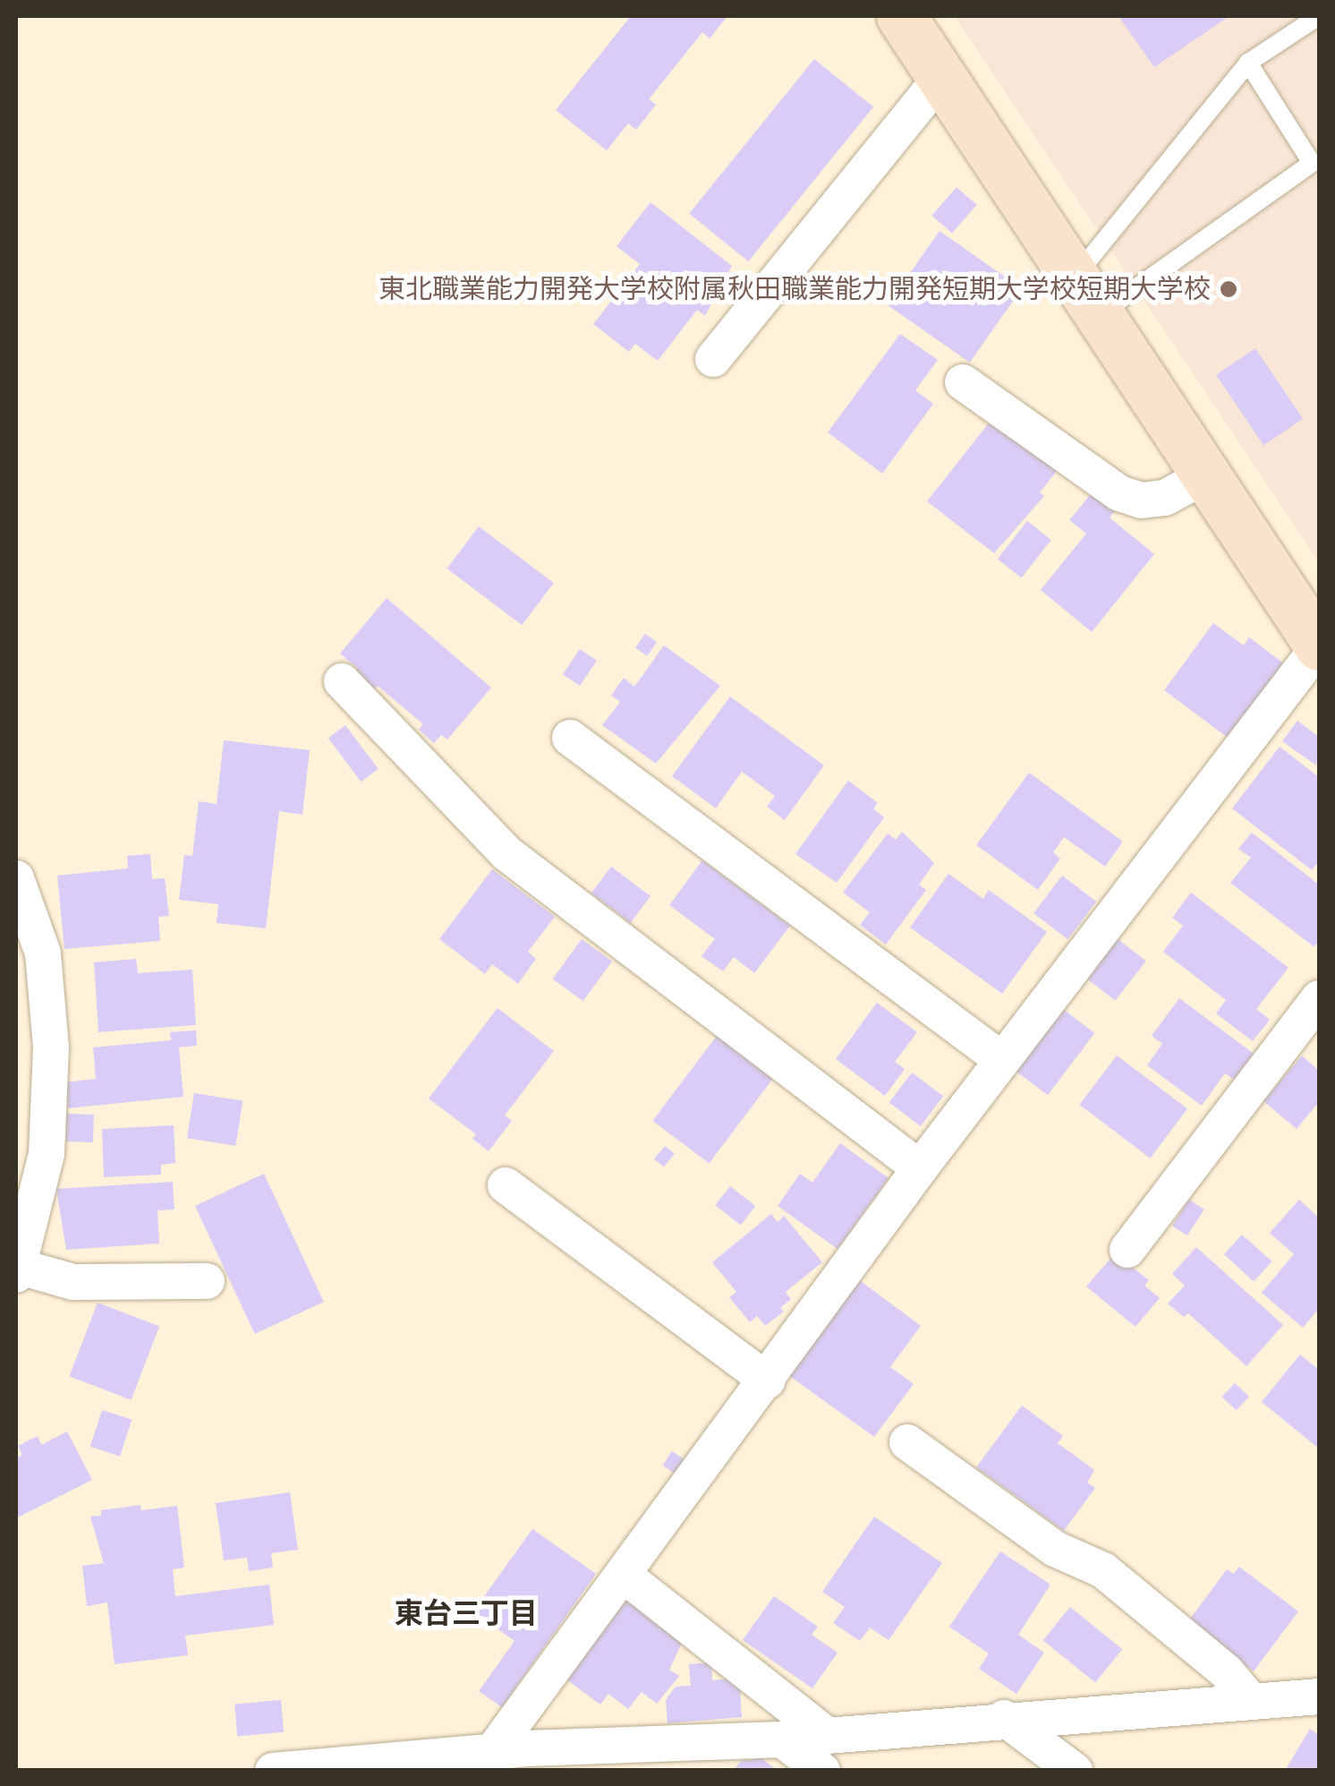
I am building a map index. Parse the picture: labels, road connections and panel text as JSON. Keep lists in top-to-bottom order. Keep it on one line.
{"districts":["東台三丁目"],"places":["東北職業能力開発大学校附属秋田職業能力開発短期大学校短期大学校"]}
